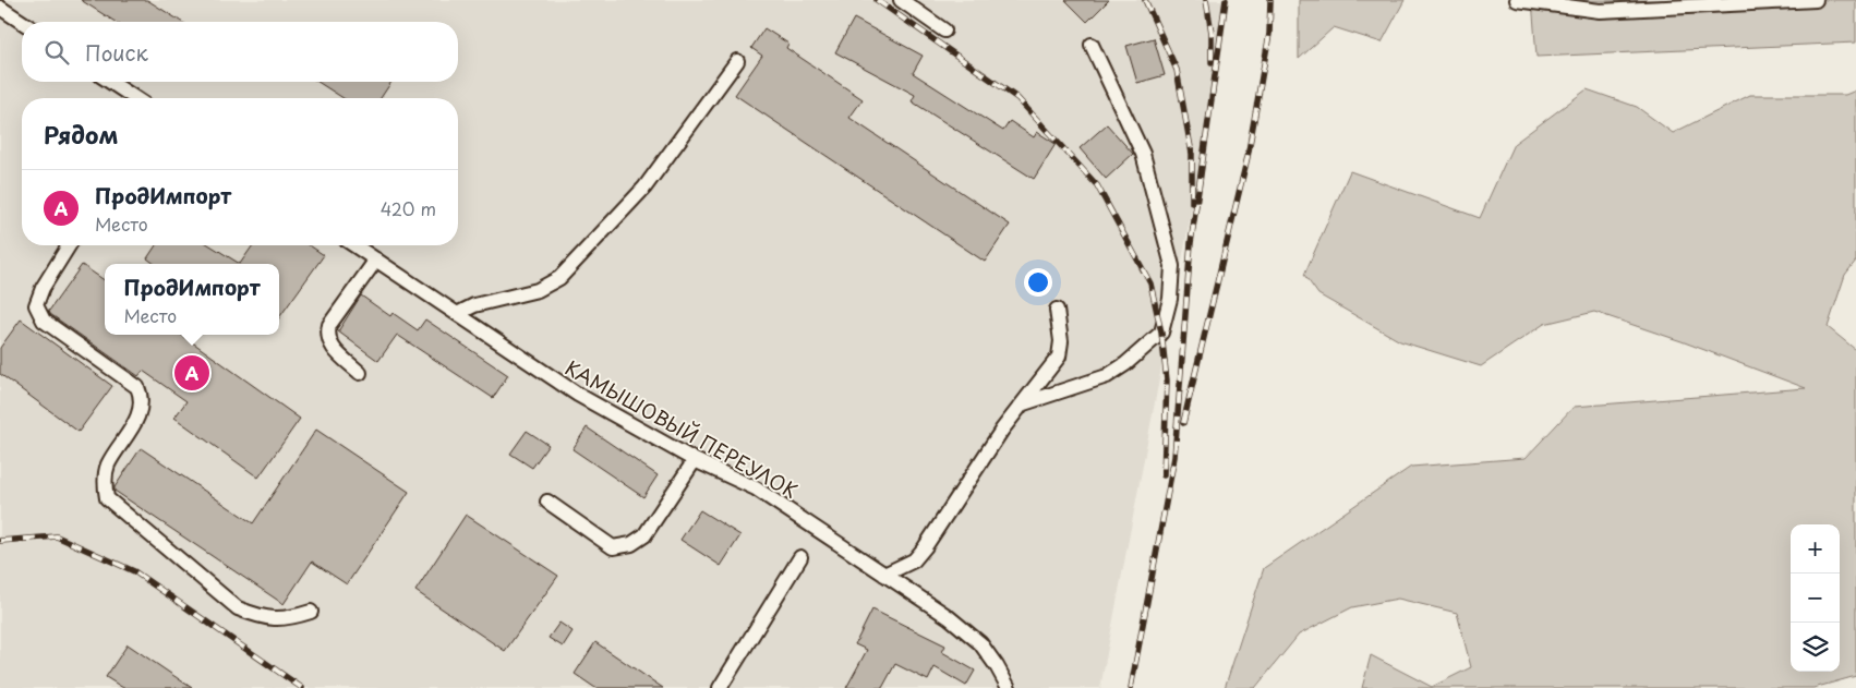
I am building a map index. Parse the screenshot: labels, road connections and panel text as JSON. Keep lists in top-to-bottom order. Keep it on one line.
{"streets":{"street":["КАМЫШОВЫЙ ПЕРЕУЛОК"]},"page":{"search":"Поиск","heading":"Рядом","list":[{"mark":"A","name":"ПродИмпорт","note":"Место","value":"420 m"}],"popup":["ПродИмпорт","Место"],"pins":"A","map_buttons":["+","−"]}}
